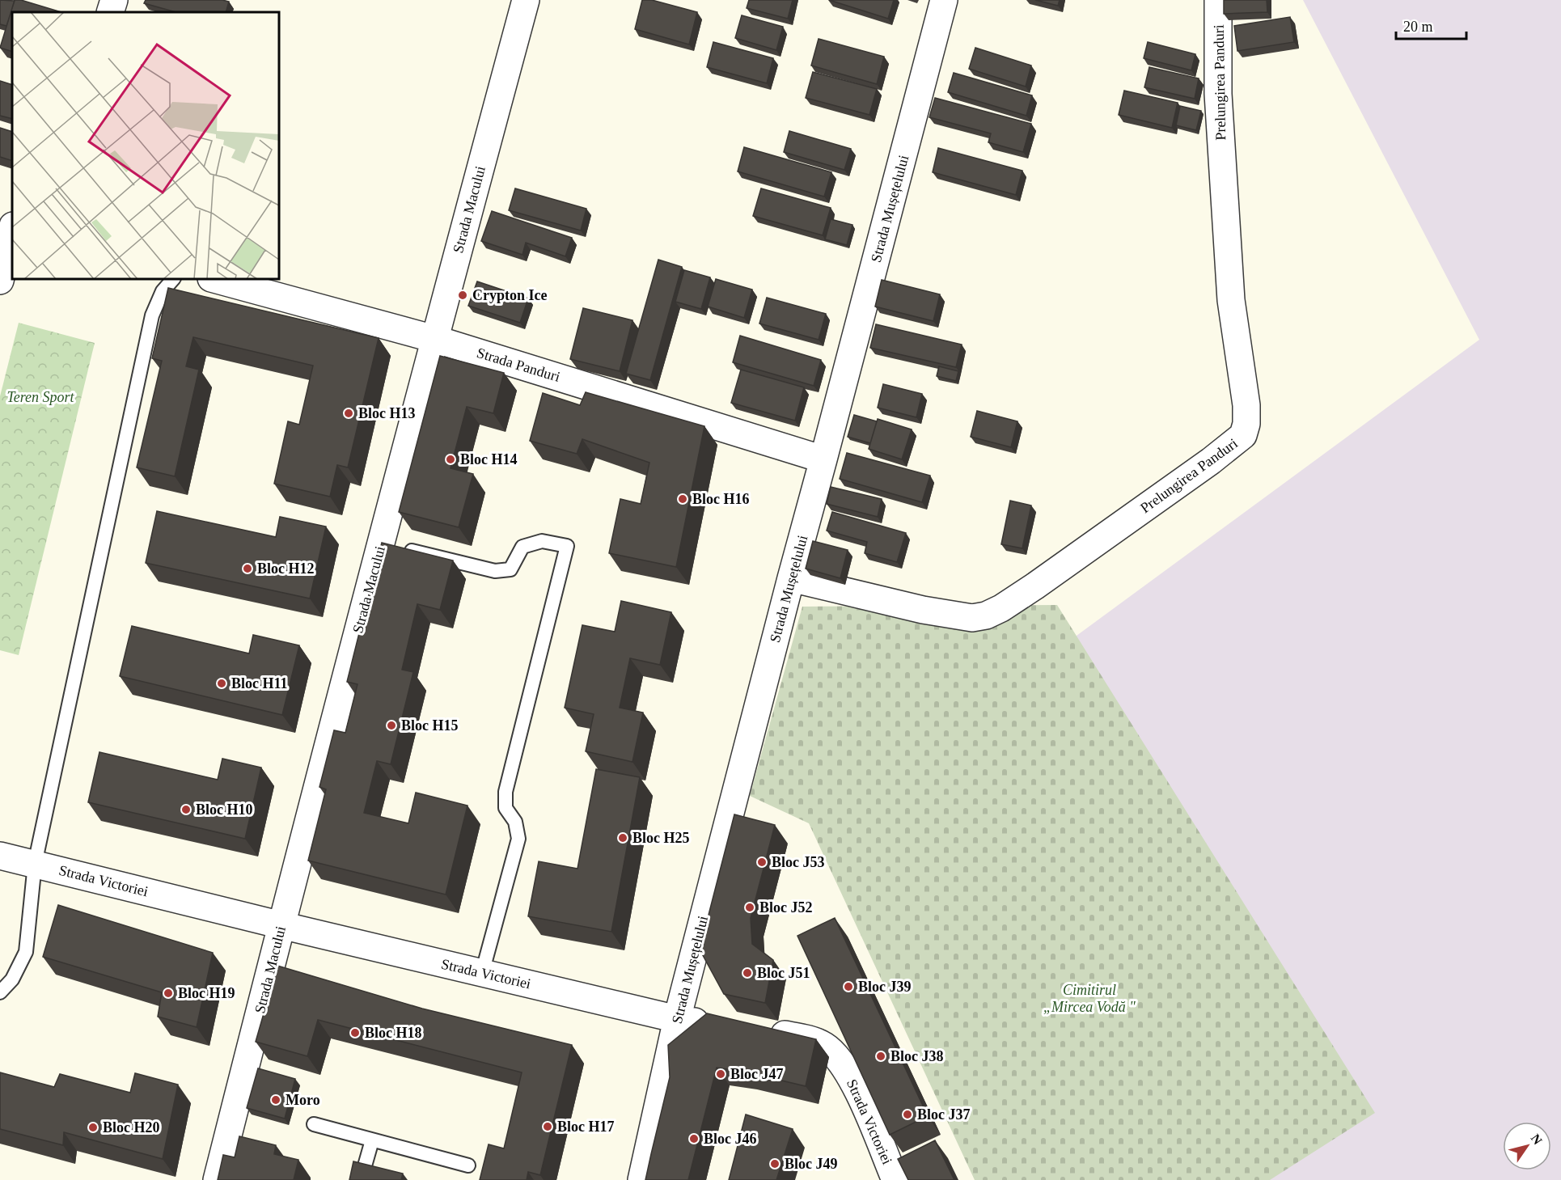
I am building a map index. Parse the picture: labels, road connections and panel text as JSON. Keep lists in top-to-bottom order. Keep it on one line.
{"streets":{"street":["Prelungirea Panduri","Strada Mușețelului","Strada Macului","Strada Panduri","Strada Victoriei"]},"crossings":[["Prelungirea Panduri","Strada Mușețelului"],["Strada Mușețelului","Strada Panduri"],["Strada Mușețelului","Strada Victoriei"],["Strada Macului","Strada Panduri"],["Strada Macului","Strada Victoriei"]],"parks":["Teren Sport","Cimitirul „Mircea Vodă \""],"places":["Crypton Ice","Bloc H13","Bloc H14","Bloc H16","Bloc H12","Bloc H11","Bloc H15","Bloc H10","Bloc H25","Bloc J53","Bloc J52","Bloc J51","Bloc J39","Bloc H19","Bloc H18","Bloc J38","Bloc J47","Moro","Bloc J37","Bloc H17","Bloc H20","Bloc J46","Bloc J49"],"scale_bar":"20 m","north":"top right"}
